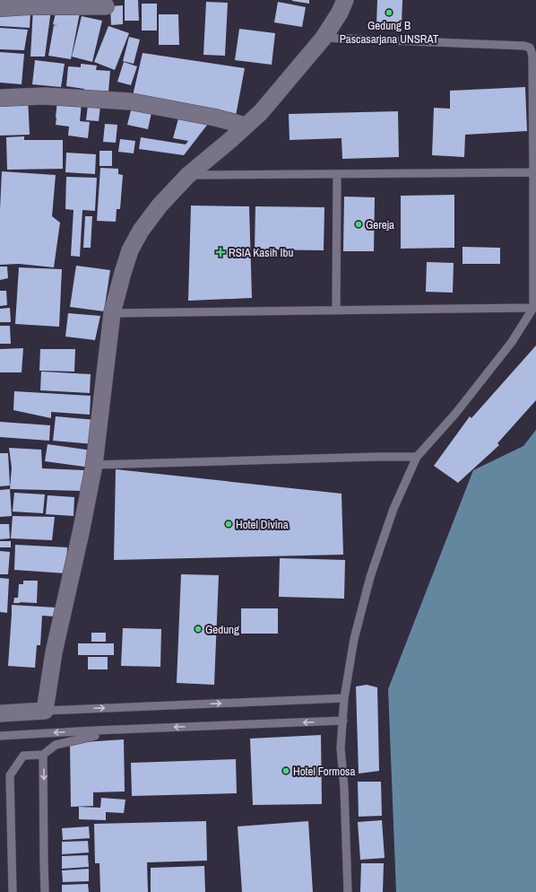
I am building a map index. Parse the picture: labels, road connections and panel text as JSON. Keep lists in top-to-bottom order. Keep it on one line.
{"places":{"other":["Gedung B Pascasarjana UNSRAT","Gereja","Hotel Divina","Gedung","Hotel Formosa"],"health":["RSIA Kasih Ibu"]}}
